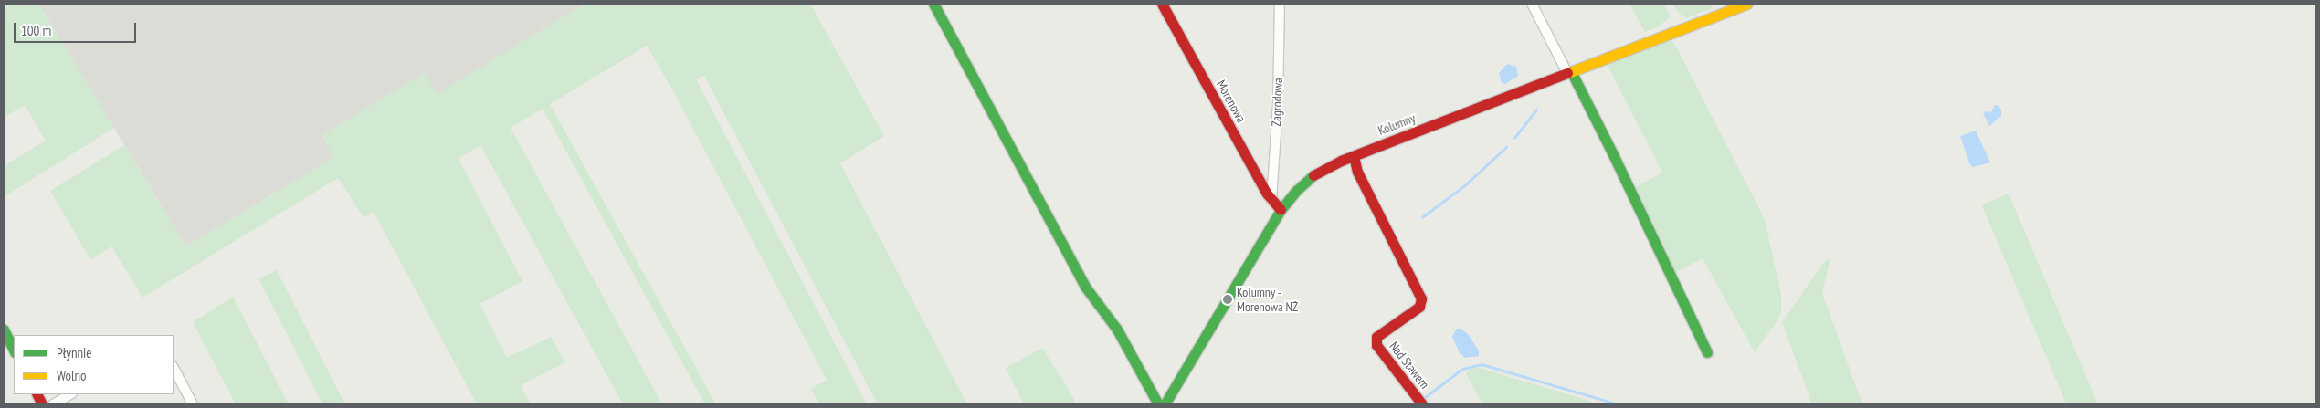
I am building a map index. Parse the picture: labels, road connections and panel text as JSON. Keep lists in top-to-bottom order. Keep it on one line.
{"streets":{"street":["Morenowa","Zagrodowa","Kolumny","Nad Stawem"]},"crossings":[["Morenowa","Zagrodowa"],["Morenowa","Kolumny"],["Kolumny","Nad Stawem"]],"places":["Kolumny - Morenowa NŻ"],"legend":["Płynnie","Wolno"],"scale_bar":"100 m"}
